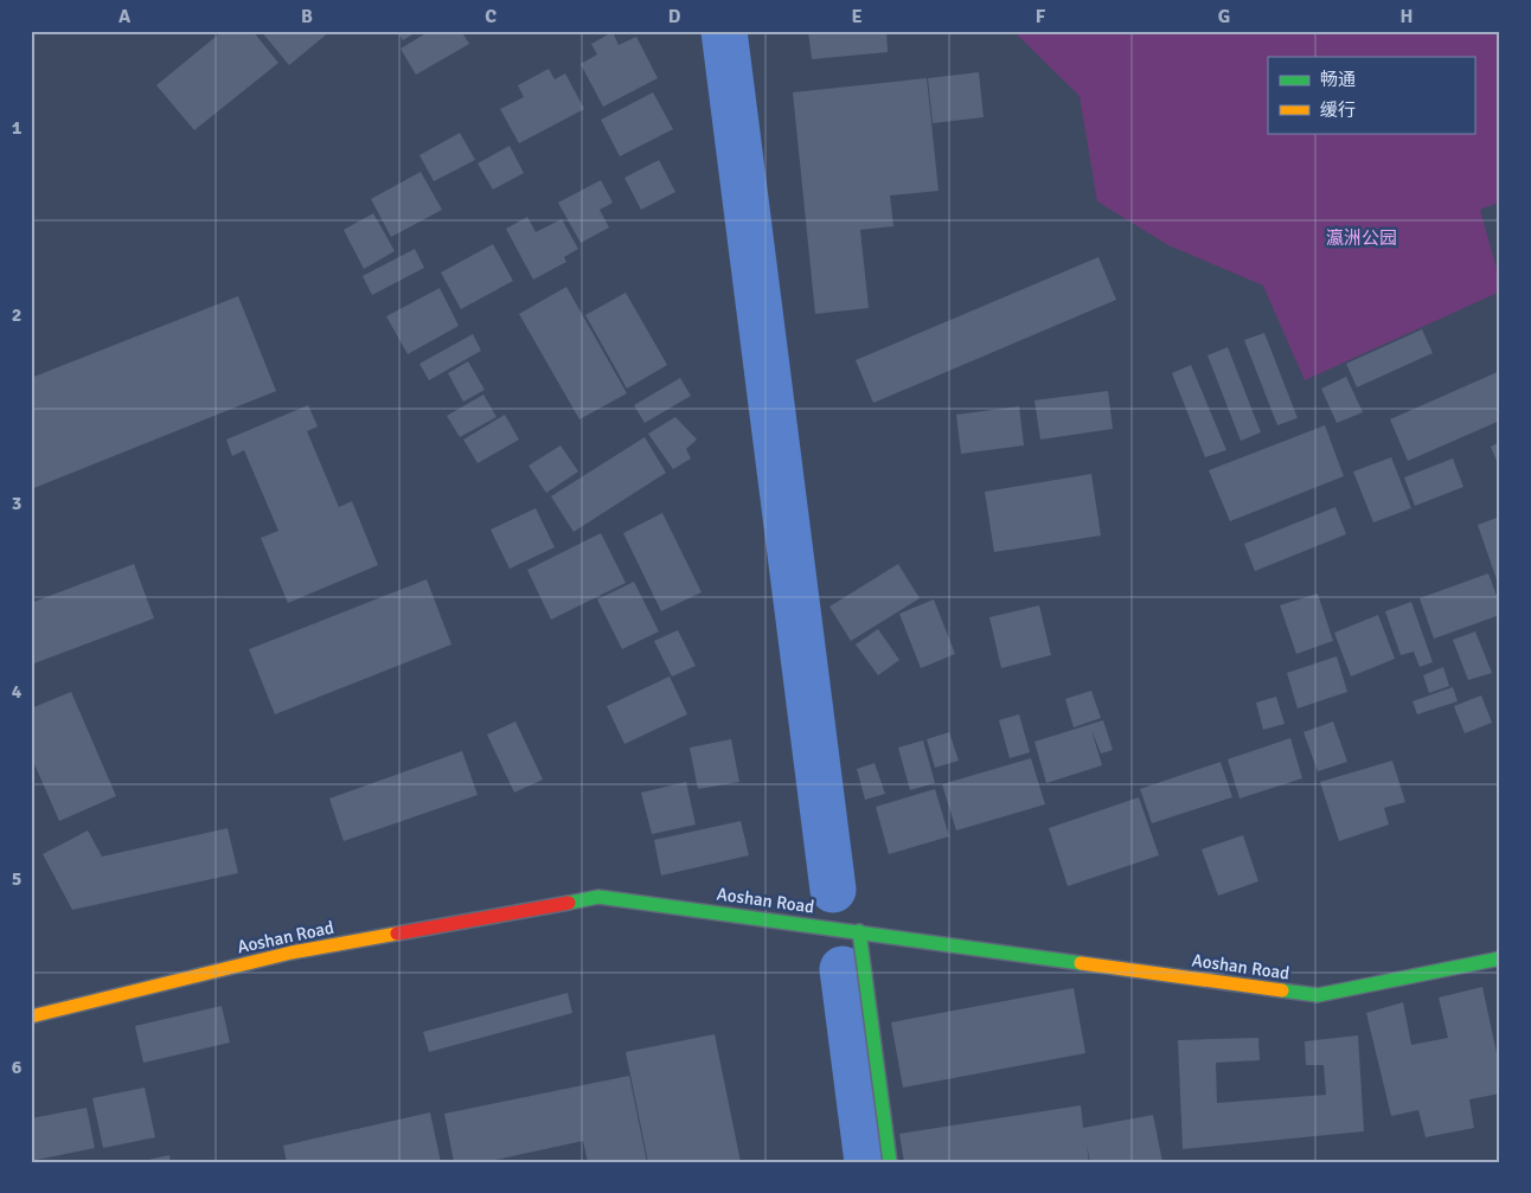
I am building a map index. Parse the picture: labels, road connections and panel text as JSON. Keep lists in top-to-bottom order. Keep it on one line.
{"streets":{"main road":["Aoshan Road"]},"parks":["瀛洲公园"],"legend":["畅通","缓行"],"grid":{"columns":["A","B","C","D","E","F","G","H"],"rows":["1","2","3","4","5","6"]}}
